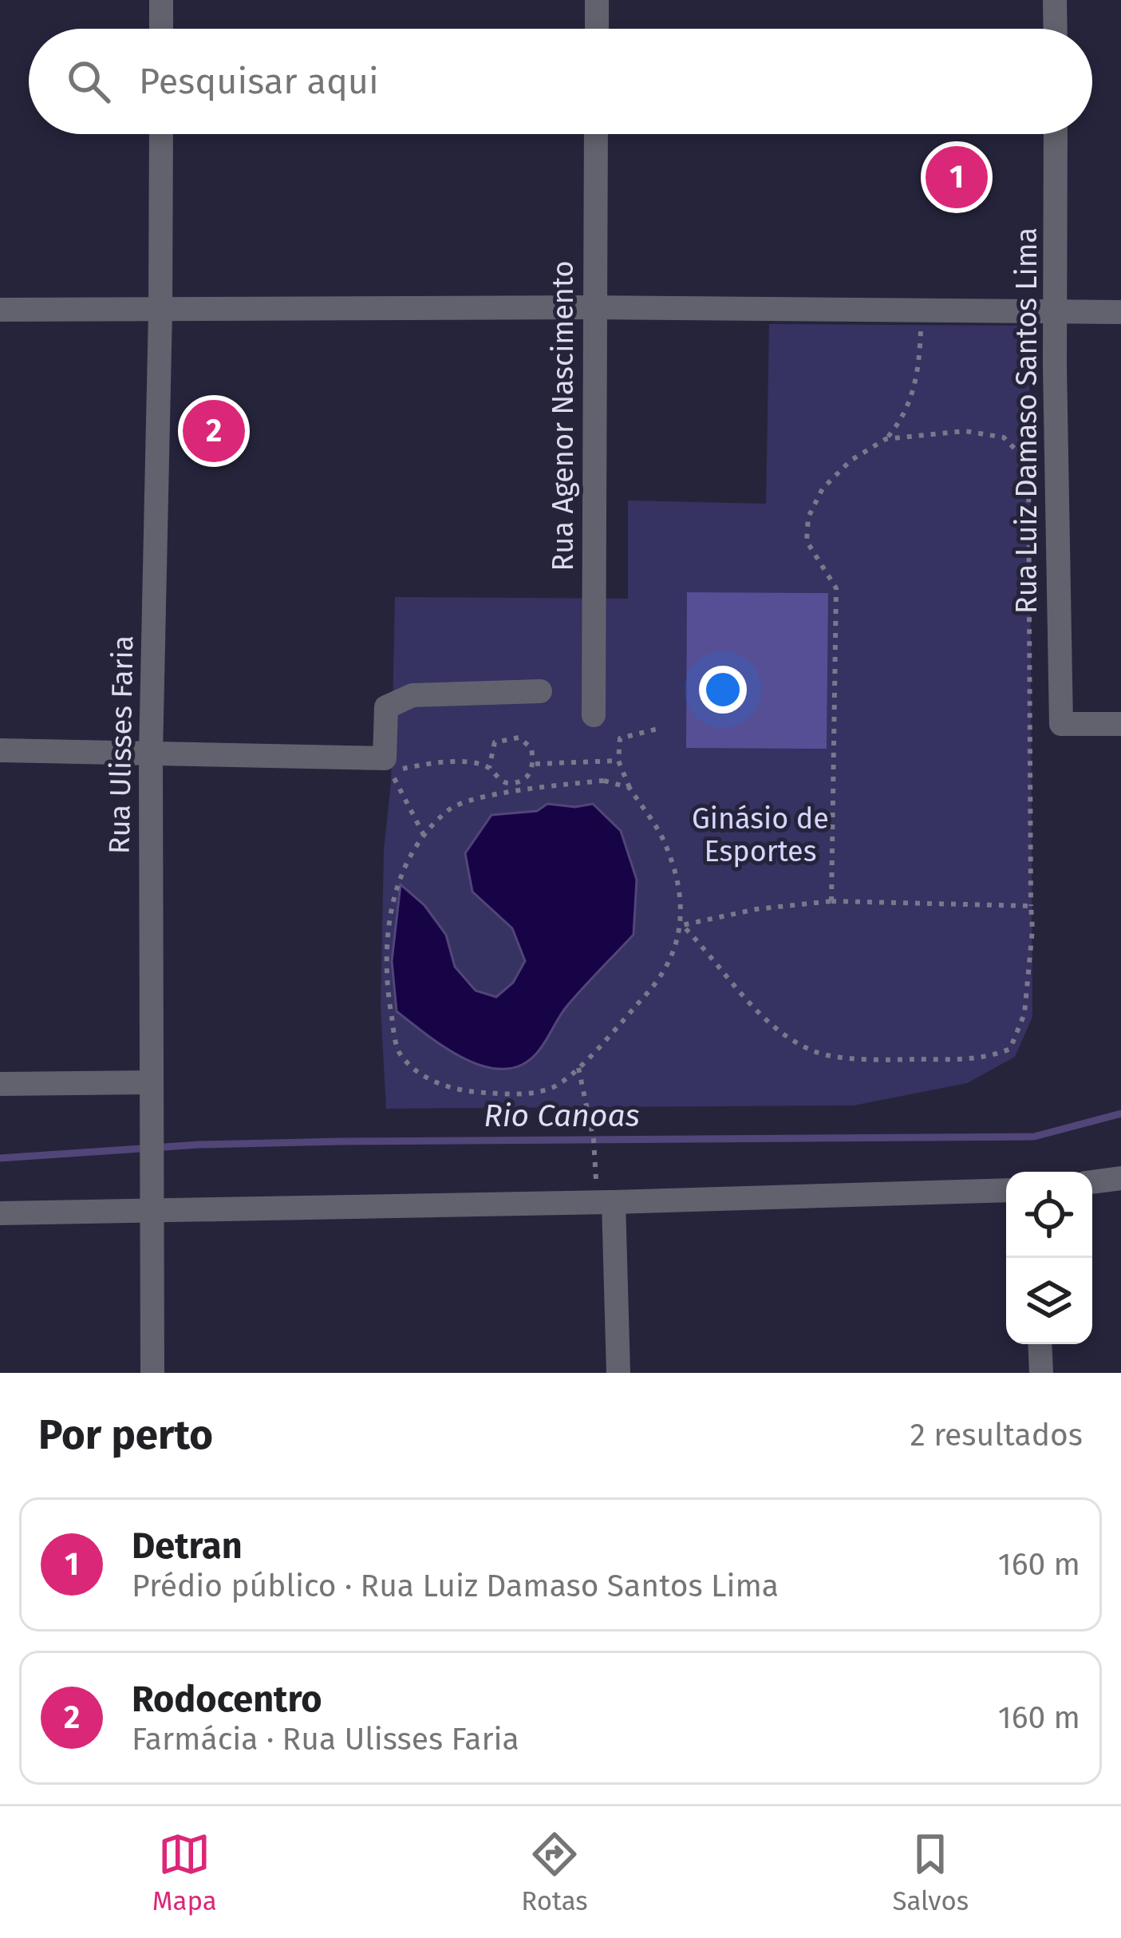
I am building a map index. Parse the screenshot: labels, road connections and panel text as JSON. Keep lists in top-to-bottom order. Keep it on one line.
{"streets":{"street":["Rua Agenor Nascimento","Rua Luiz Damaso Santos Lima","Rua Ulisses Faria"]},"water":["Rio Canoas"],"parks":["Ginásio de Esportes"],"page":{"search":"Pesquisar aqui","pins":["1","2"],"heading":["Por perto","2 resultados"],"list":[{"mark":"1","name":"Detran","note":"Prédio público · Rua Luiz Damaso Santos Lima","value":"160 m"},{"mark":"2","name":"Rodocentro","note":"Farmácia · Rua Ulisses Faria","value":"160 m"}],"nav":["Mapa","Rotas","Salvos"]}}
